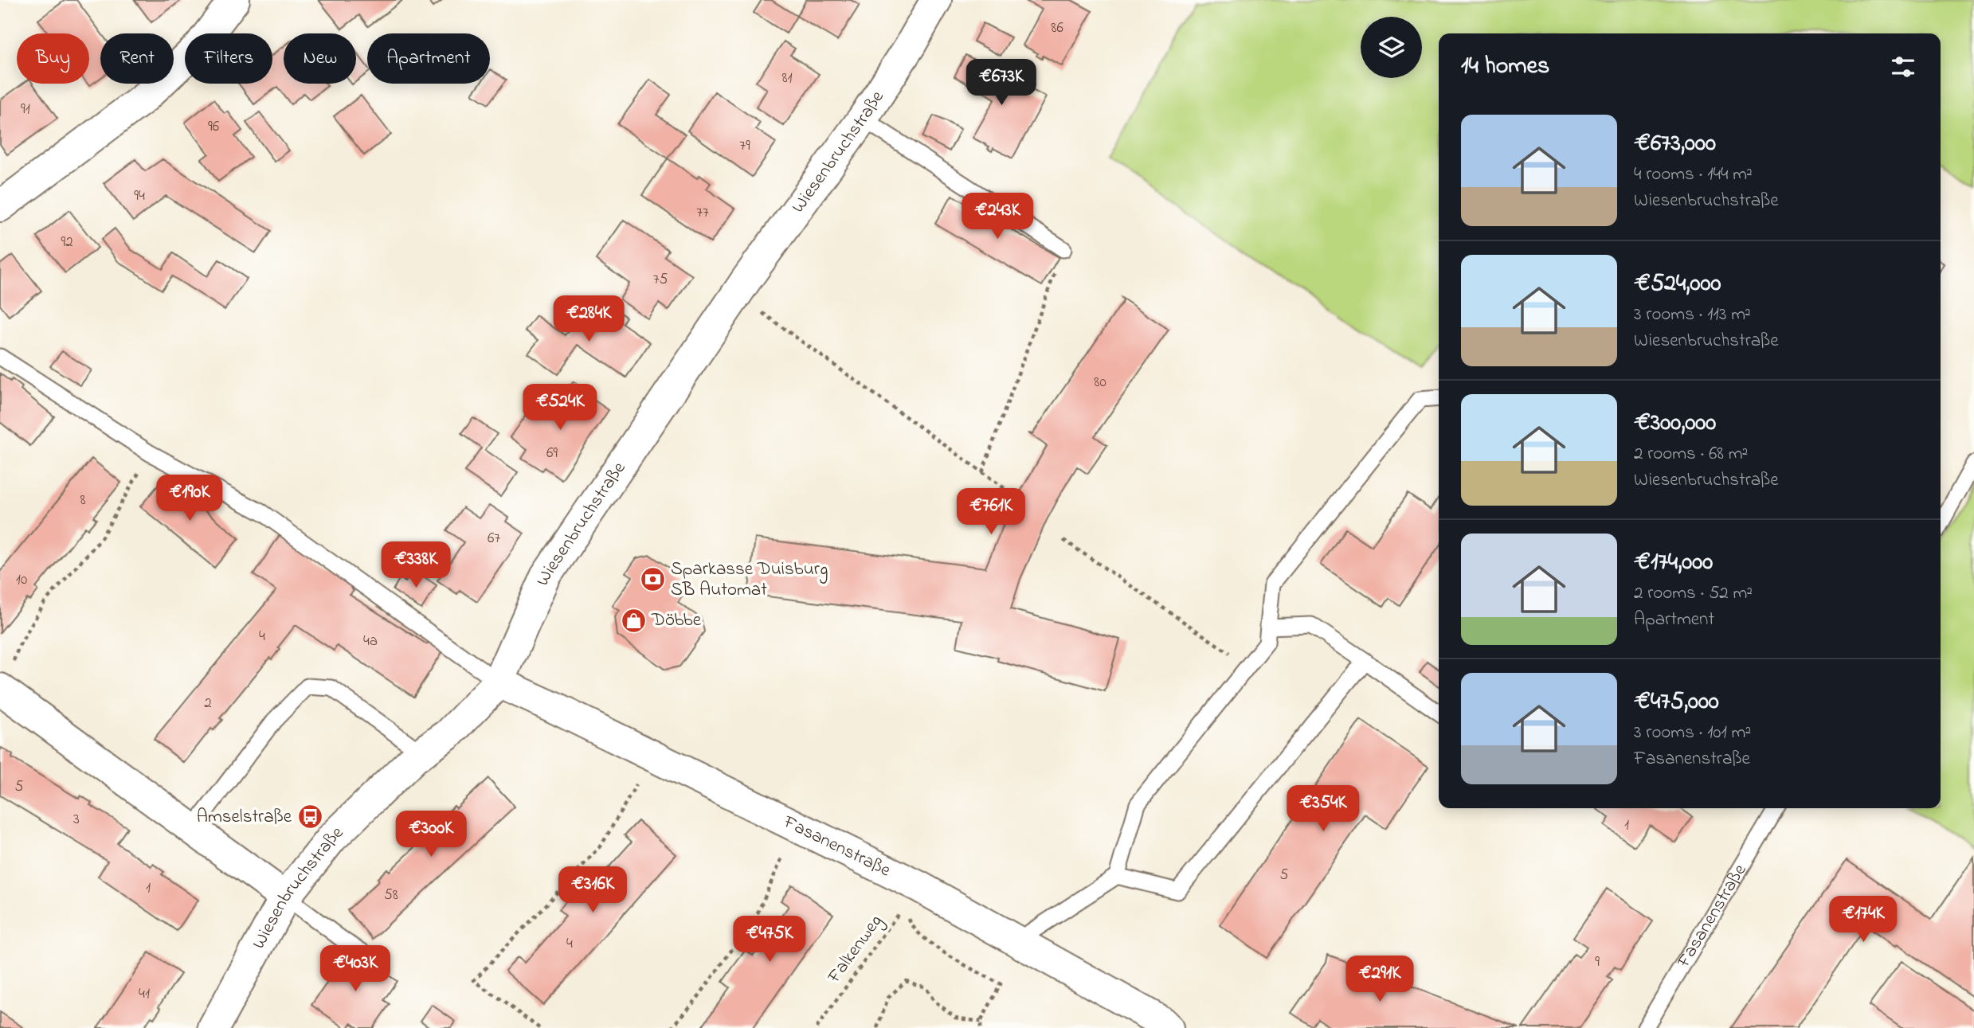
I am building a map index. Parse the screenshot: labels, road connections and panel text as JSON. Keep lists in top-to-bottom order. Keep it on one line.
{"streets":{"street":["Wiesenbruchstraße","Fasanenstraße"],"path":["Falkenweg"]},"crossings":[["Wiesenbruchstraße","Fasanenstraße"],["Fasanenstraße","Falkenweg"]],"places":{"bank":["Sparkasse Duisburg SB Automat"],"shop":["Döbbe"],"bus stop":["Amselstraße"]},"house_numbers":["86","81","91","96","79","94","77","92","75","80","69","8","67","10","4","4a","2","5","3","1","5","1","58","4","9","41"],"page":{"chip":["Buy","Rent","Filters","New","Apartment"],"heading":"14 homes","price":["€673K","€243K","€284K","€524K","€190K","€761K","€338K","€354K","€300K","€316K","€174K","€475K","€403K","€291K"],"list":[{"name":"€673,000","note":"4 rooms · 144 m² · Wiesenbruchstraße"},{"name":"€524,000","note":"3 rooms · 113 m² · Wiesenbruchstraße"},{"name":"€300,000","note":"2 rooms · 68 m² · Wiesenbruchstraße"},{"name":"€174,000","note":"2 rooms · 52 m² · Apartment"},{"name":"€475,000","note":"3 rooms · 101 m² · Fasanenstraße"}]}}
